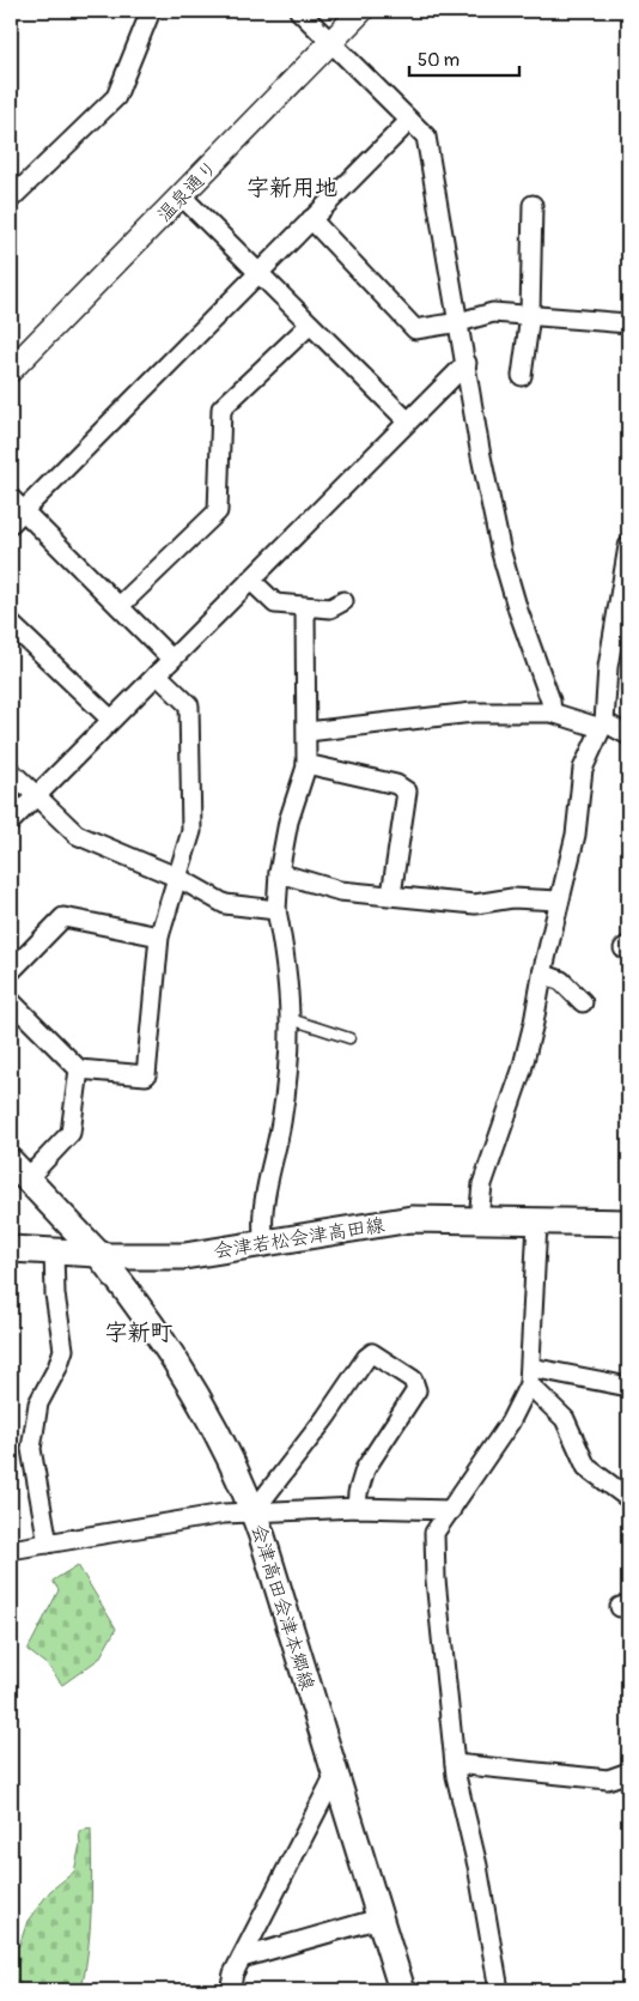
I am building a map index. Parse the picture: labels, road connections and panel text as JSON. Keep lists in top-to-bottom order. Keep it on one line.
{"streets":{"main road":["会津若松会津高田線","会津高田会津本郷線"],"street":["温泉通り"]},"crossings":[["会津若松会津高田線","会津高田会津本郷線"]],"districts":["字新用地","字新町"],"scale_bar":"50 m"}
